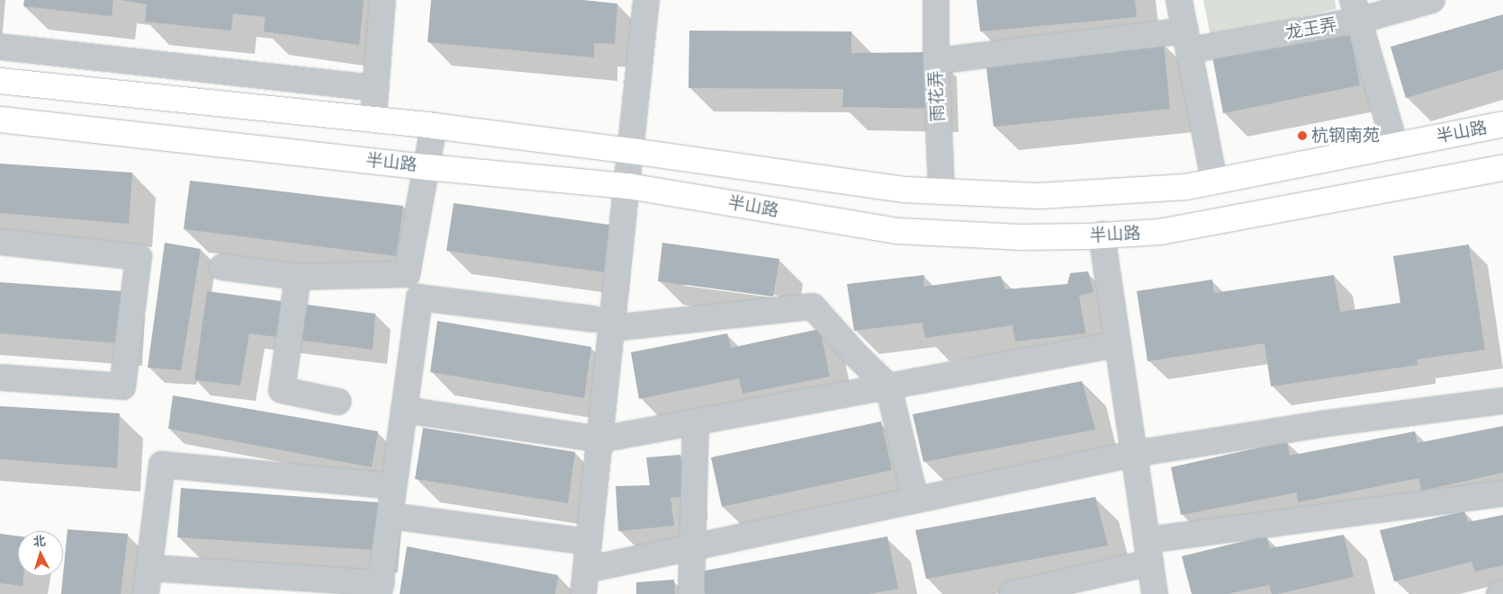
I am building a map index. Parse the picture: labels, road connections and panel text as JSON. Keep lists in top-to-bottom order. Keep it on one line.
{"streets":{"main road":["半山路"],"street":["龙王弄","雨花弄"]},"crossings":[["龙王弄","雨花弄"],["雨花弄","半山路"]],"places":["杭钢南苑"],"north":"top"}
